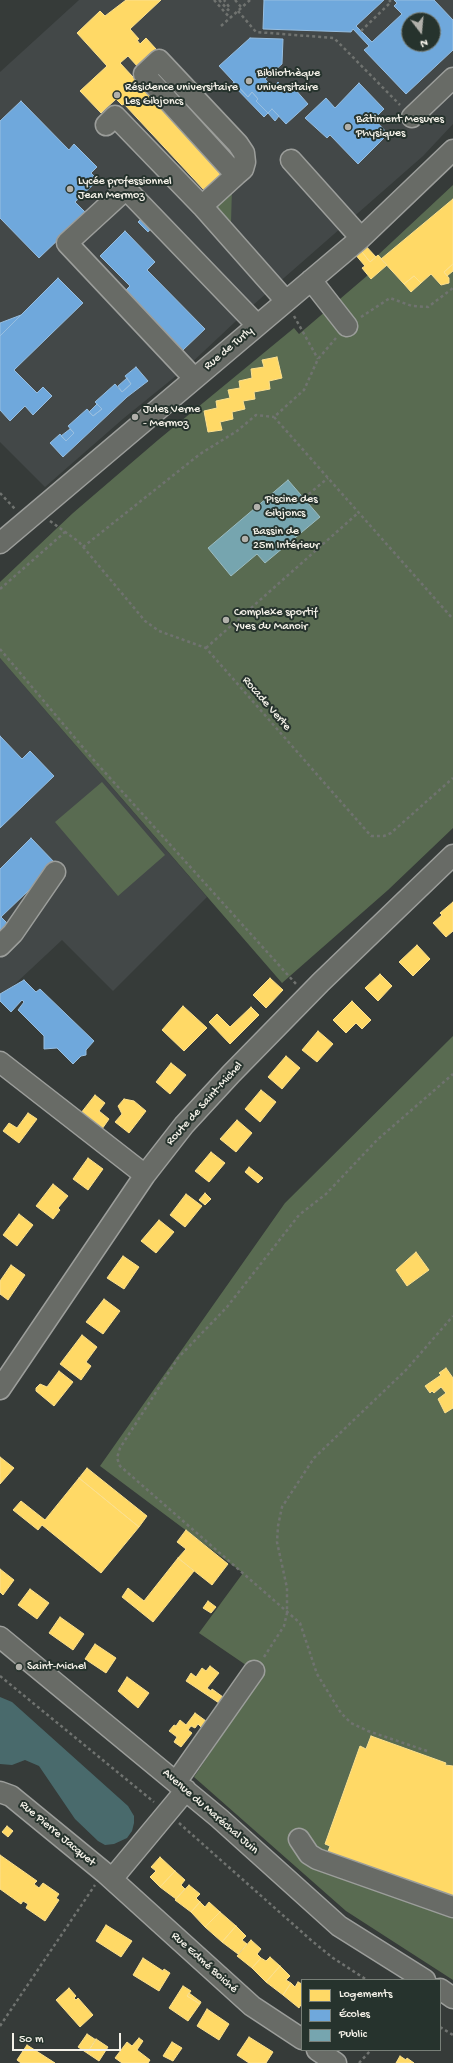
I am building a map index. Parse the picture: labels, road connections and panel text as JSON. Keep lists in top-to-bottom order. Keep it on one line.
{"streets":{"street":["Rue de Turly","Route de Saint-Michel","Avenue du Maréchal Juin","Rue Pierre Jacquet","Rue Edmé Boiché"],"path":["Rocade Verte"]},"crossings":[["Rue Pierre Jacquet","Rue Edmé Boiché"]],"places":["Bibliothèque universitaire","Résidence universitaire Les Gibjoncs","Bâtiment Mesures Physiques","Lycée professionnel Jean Mermoz","Jules Verne - Mermoz","Piscine des Gibjoncs","Bassin de 25m Intérieur","Complexe sportif Yves du Manoir","Saint-Michel"],"legend":["Logements","Écoles","Public"],"scale_bar":"50 m","north":"bottom"}
